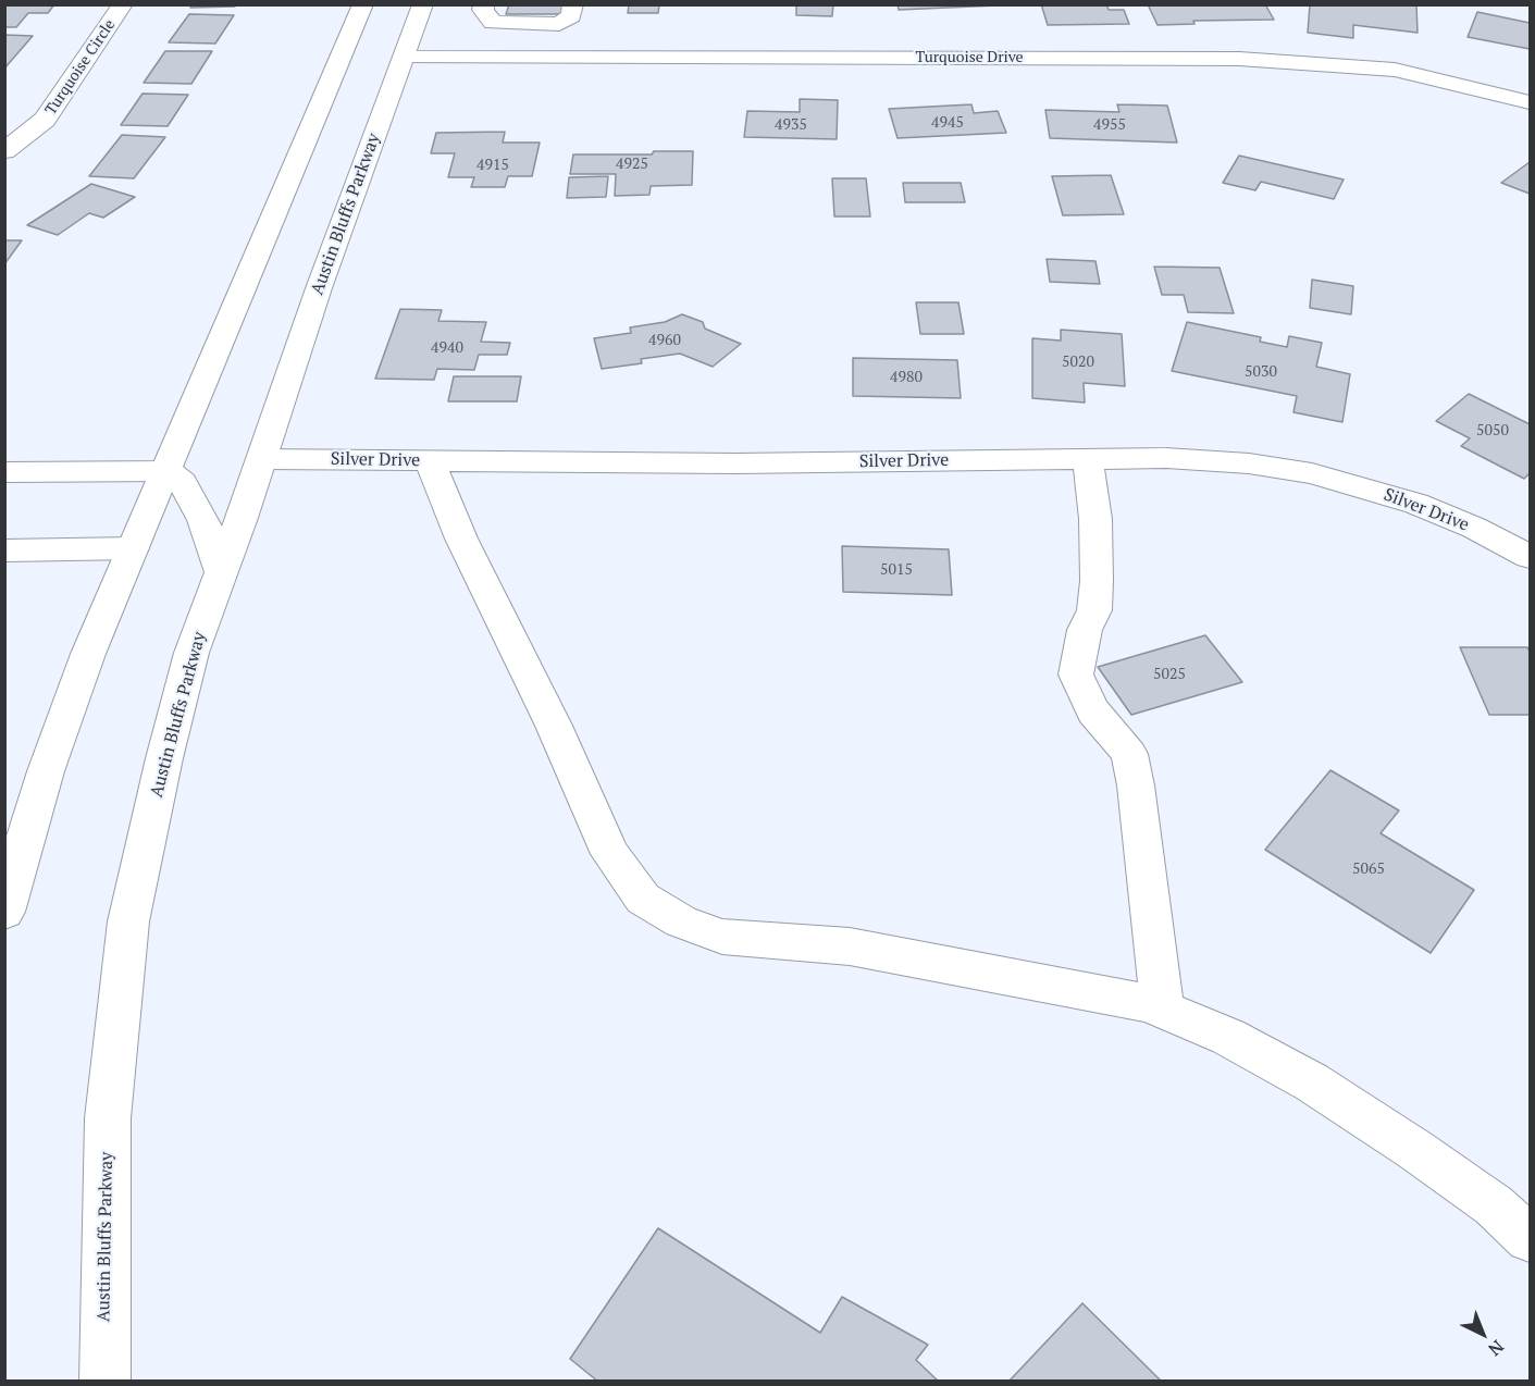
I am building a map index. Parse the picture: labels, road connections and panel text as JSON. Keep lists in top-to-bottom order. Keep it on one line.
{"streets":{"main road":["Turquoise Drive","Turquoise Circle","Austin Bluffs Parkway","Silver Drive"]},"crossings":[["Turquoise Drive","Austin Bluffs Parkway"],["Austin Bluffs Parkway","Silver Drive"]],"house_numbers":["4945","4935","4955","4925","4915","4960","4940","5020","5030","4980","5050","5015","5025","5065"],"north":"bottom right"}
